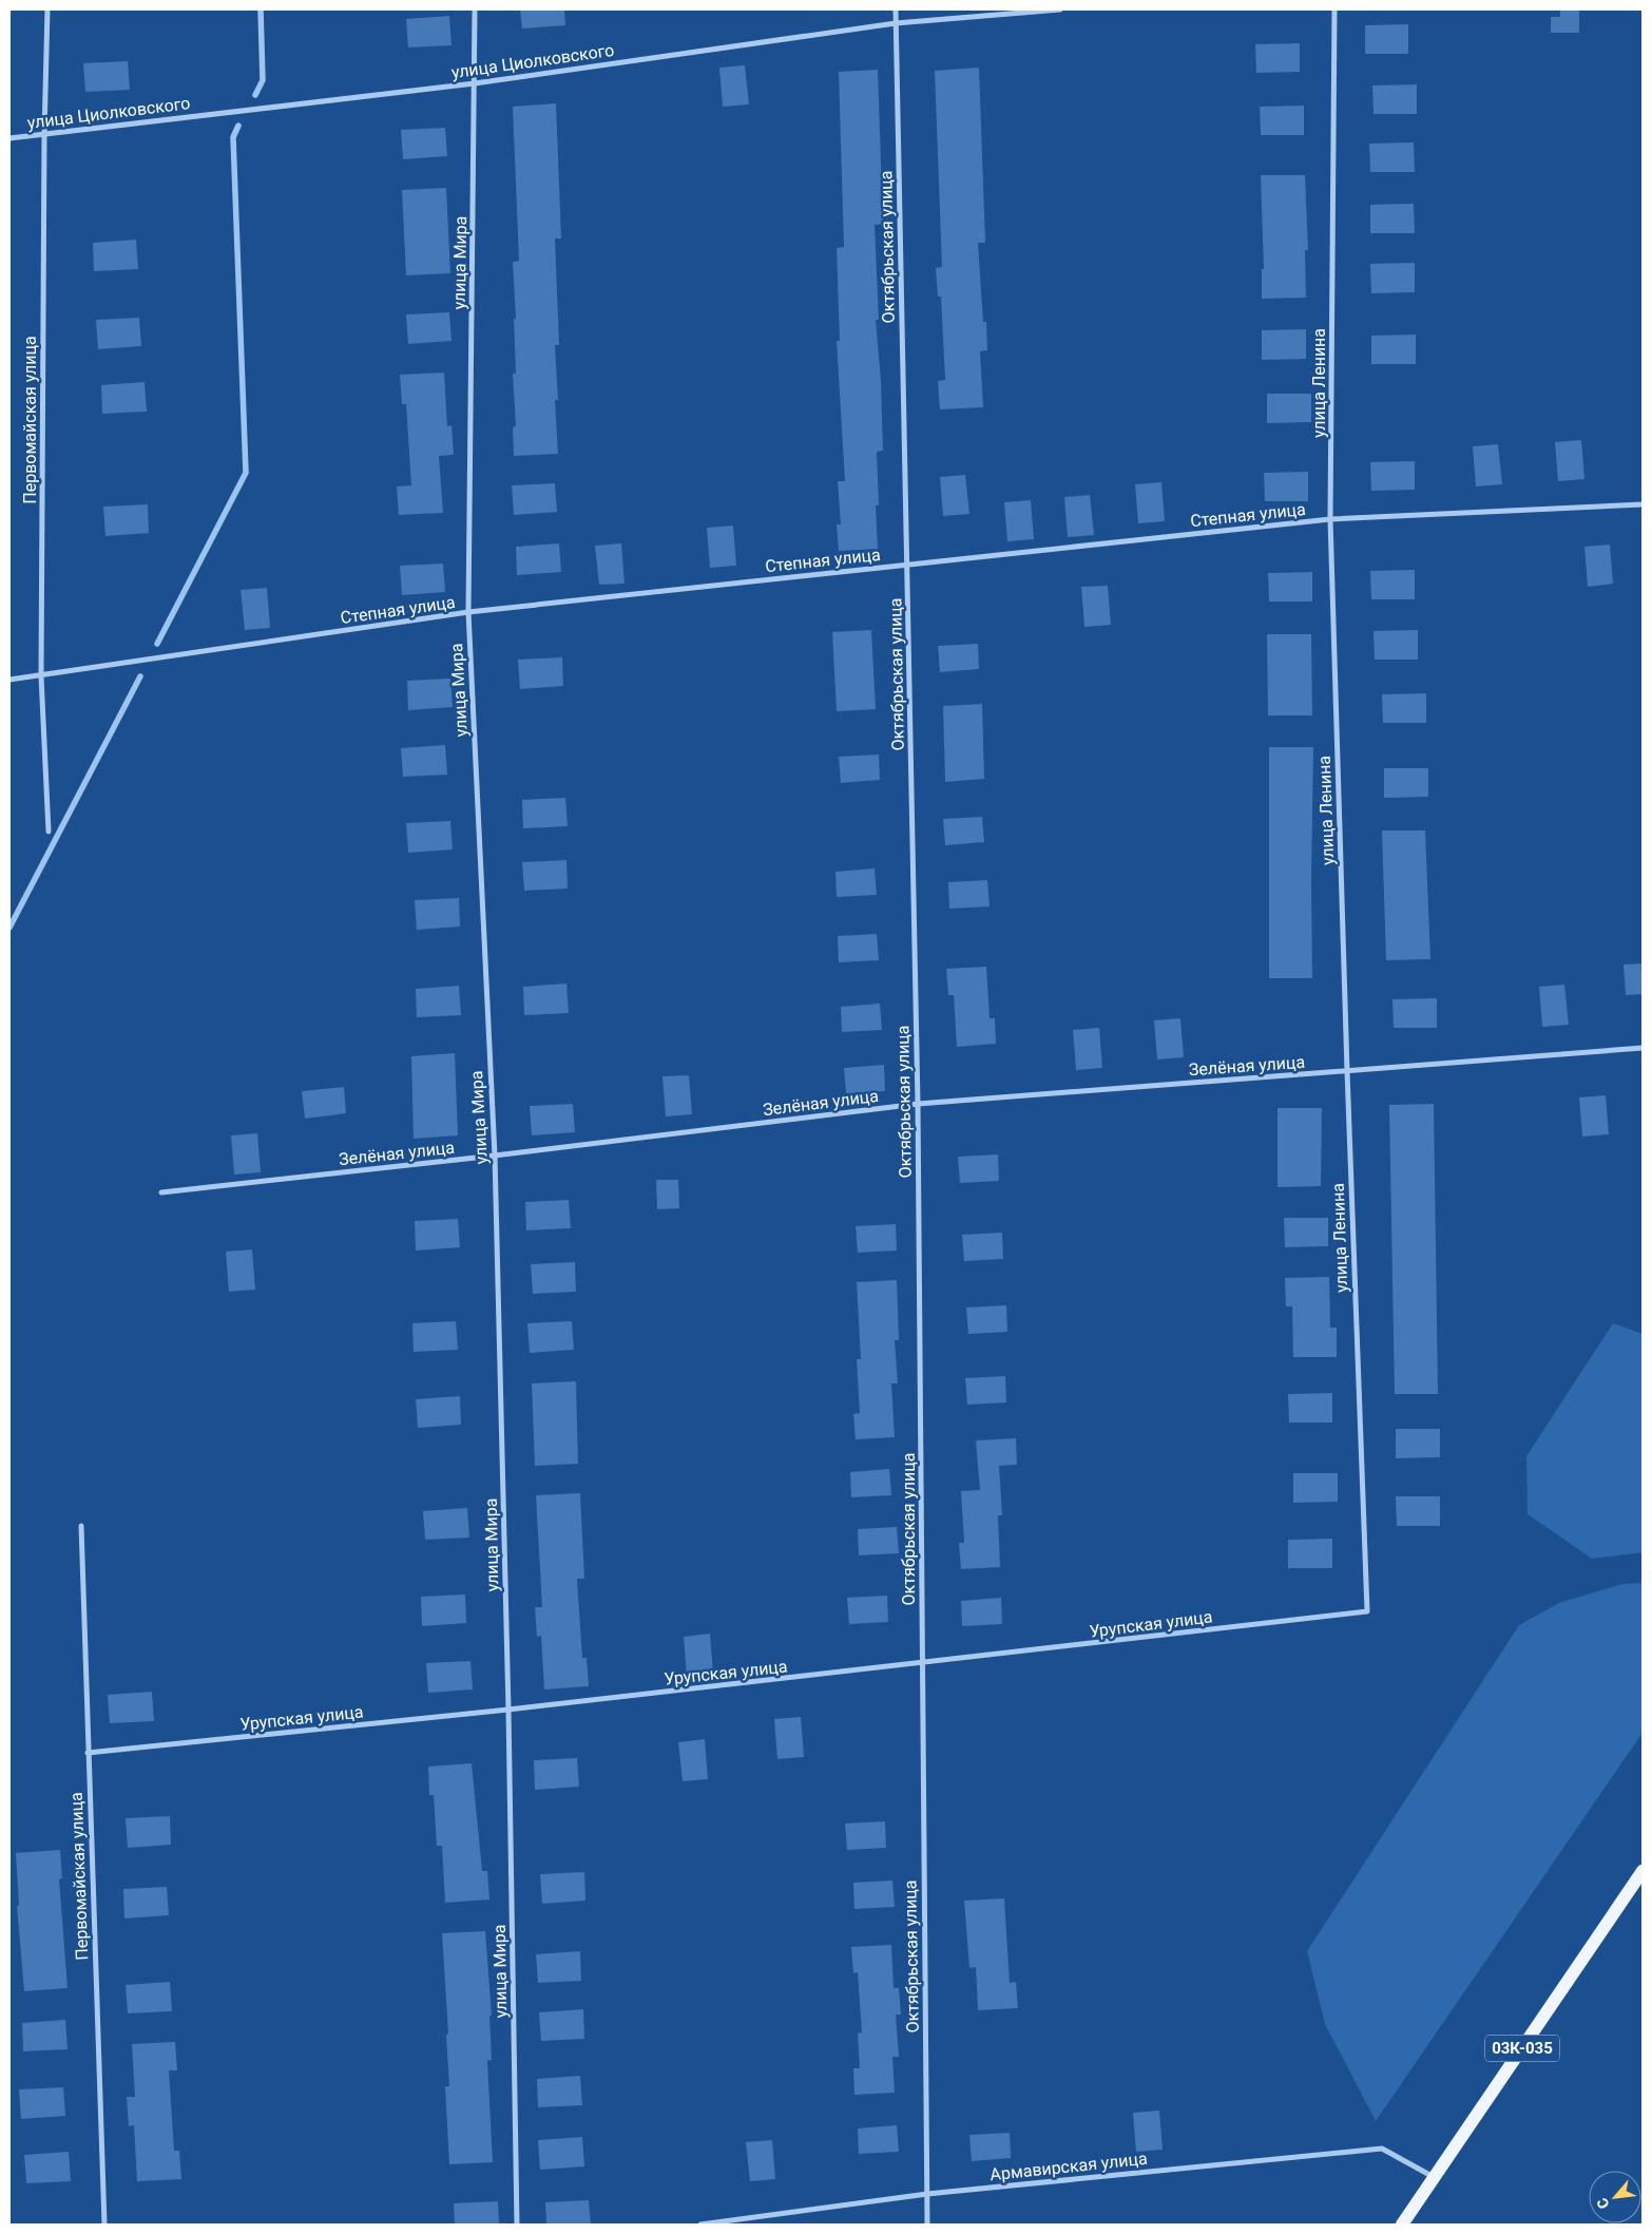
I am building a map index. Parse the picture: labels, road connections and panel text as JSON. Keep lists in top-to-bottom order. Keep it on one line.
{"streets":{"main road":["03К-035"],"street":["улица Циолковского","Октябрьская улица","улица Мира","улица Ленина","Первомайская улица","Степная улица","Зелёная улица","Урупская улица","Армавирская улица"]},"crossings":[["улица Циолковского","Октябрьская улица"],["улица Циолковского","улица Мира"],["улица Циолковского","Первомайская улица"],["Октябрьская улица","Степная улица"],["Октябрьская улица","Зелёная улица"],["Октябрьская улица","Урупская улица"],["Октябрьская улица","Армавирская улица"],["улица Мира","Степная улица"],["улица Мира","Зелёная улица"],["улица Мира","Урупская улица"],["улица Ленина","Степная улица"],["улица Ленина","Зелёная улица"],["улица Ленина","Урупская улица"],["Первомайская улица","Степная улица"],["Первомайская улица","Урупская улица"],["03К-035","Армавирская улица"]],"north":"bottom left"}
